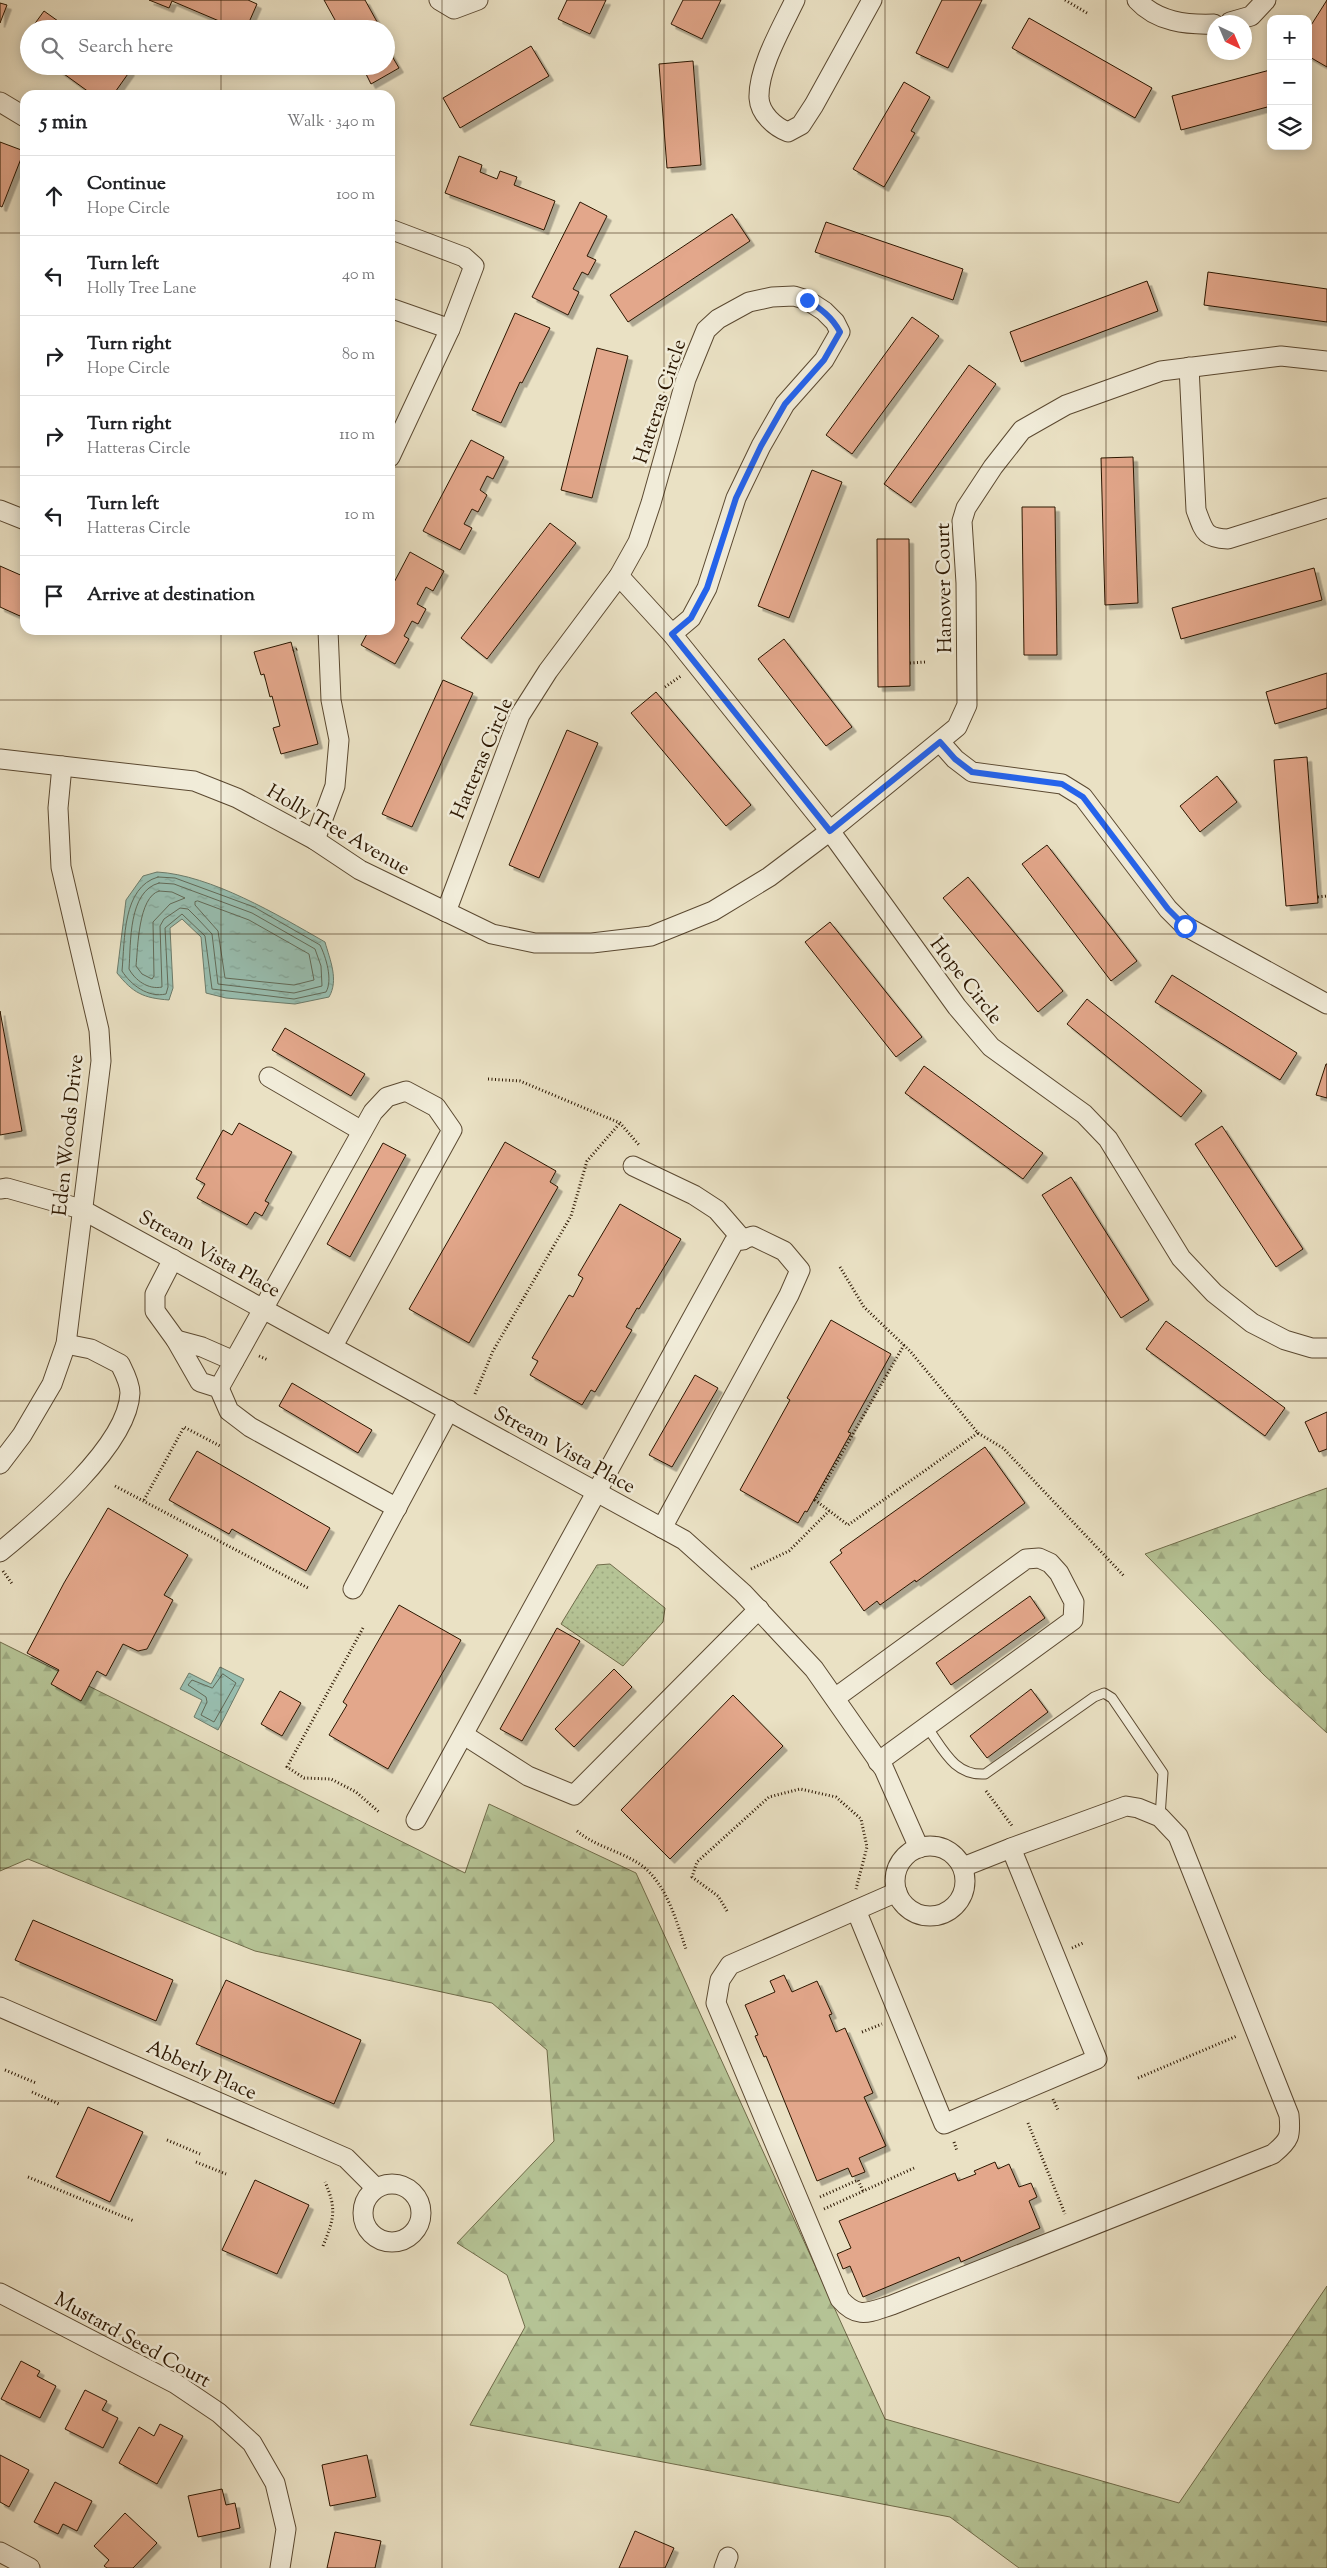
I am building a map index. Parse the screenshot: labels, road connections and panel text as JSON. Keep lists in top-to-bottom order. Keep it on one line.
{"streets":{"street":["Hatteras Circle","Hanover Court","Holly Tree Avenue","Hope Circle","Eden Woods Drive","Stream Vista Place","Abberly Place","Mustard Seed Court"]},"crossings":[["Hatteras Circle","Holly Tree Avenue"],["Hatteras Circle","Hope Circle"],["Hanover Court","Holly Tree Avenue"],["Hanover Court","Hope Circle"],["Holly Tree Avenue","Hope Circle"],["Holly Tree Avenue","Eden Woods Drive"],["Eden Woods Drive","Stream Vista Place"]],"north":"bottom right","page":{"map_buttons":["+","−"],"search":"Search here","heading":["5 min","Walk · 340 m"],"list":[["Continue","Hope Circle","100 m"],["Turn left","Holly Tree Lane","40 m"],["Turn right","Hope Circle","80 m"],["Turn right","Hatteras Circle","110 m"],["Turn left","Hatteras Circle","10 m"],"Arrive at destination"]}}
